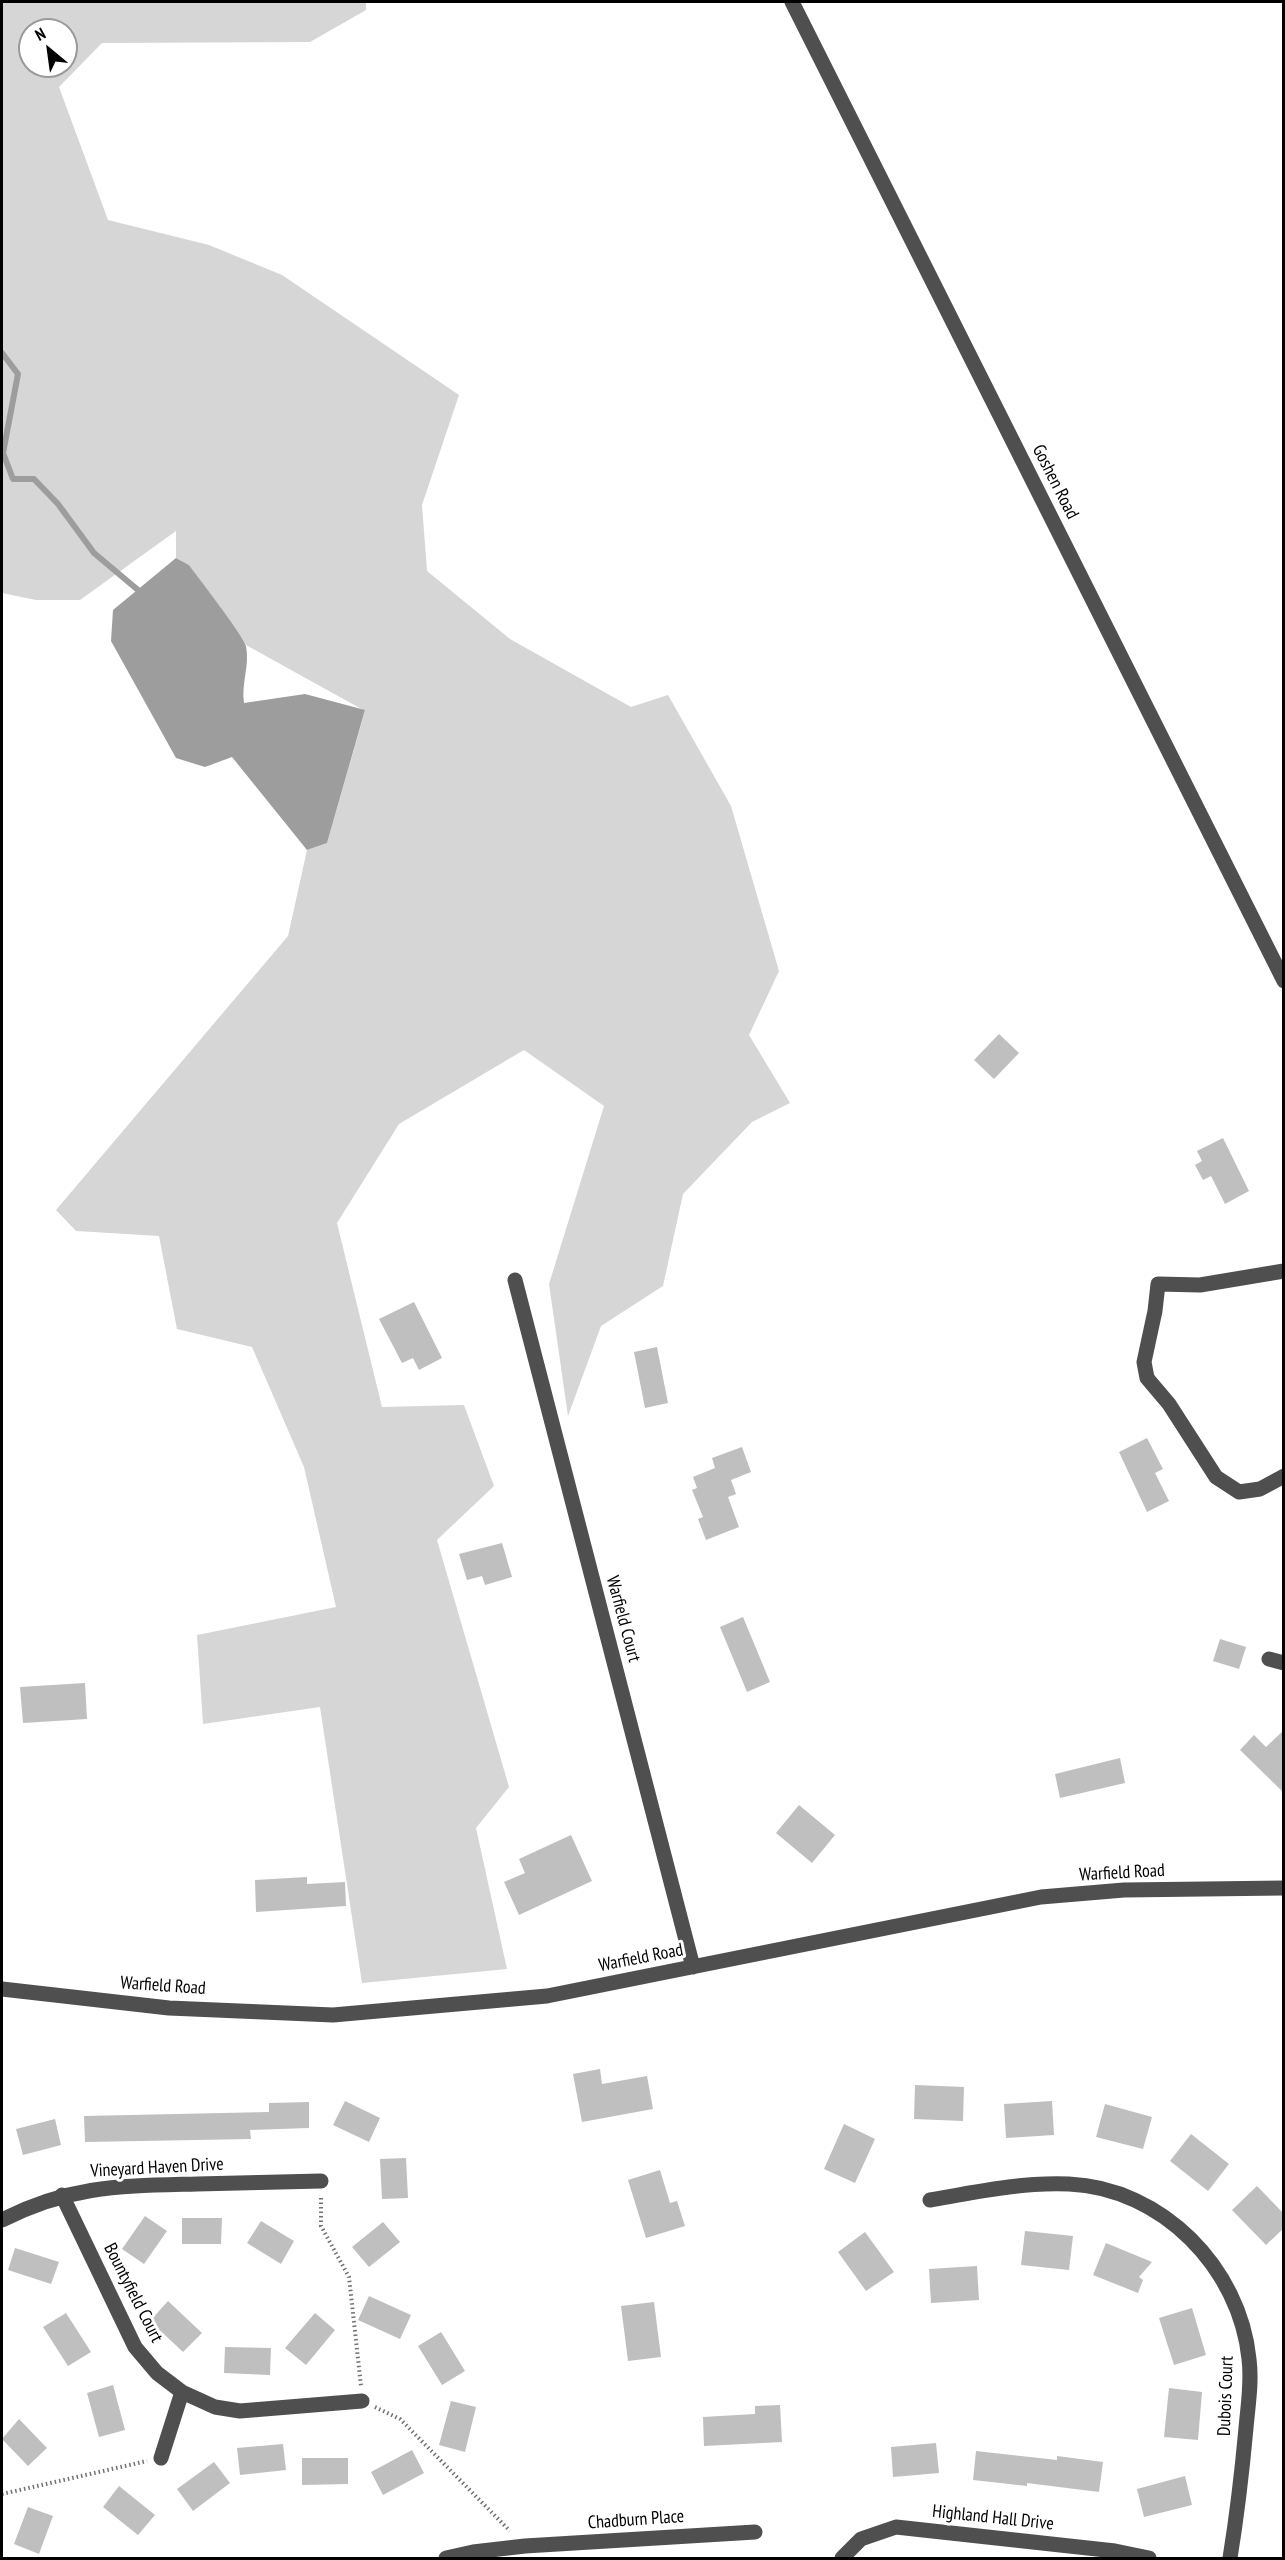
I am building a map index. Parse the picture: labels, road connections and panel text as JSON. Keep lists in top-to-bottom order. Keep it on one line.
{"streets":{"street":["Goshen Road","Warfield Court","Warfield Road","Vineyard Haven Drive","Bountyfield Court","Dubois Court","Highland Hall Drive","Chadburn Place"]},"crossings":[["Warfield Court","Warfield Road"],["Vineyard Haven Drive","Bountyfield Court"]],"north":"top left"}
